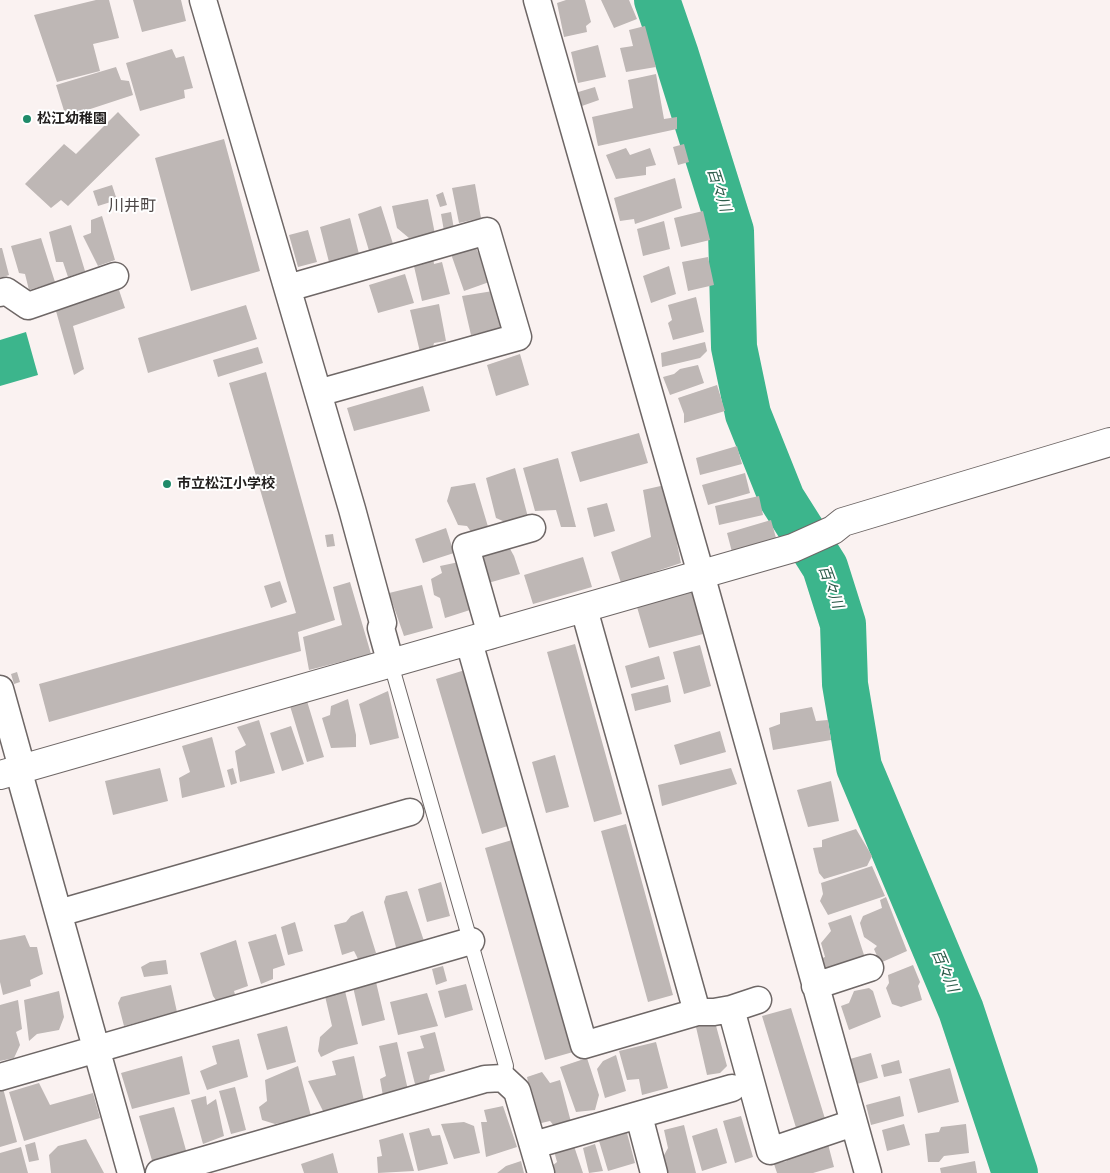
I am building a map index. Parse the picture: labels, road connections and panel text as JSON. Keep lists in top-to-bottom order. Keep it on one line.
{"districts":["川井町"],"water":["百々川"],"places":["松江幼稚園","市立松江小学校"]}
